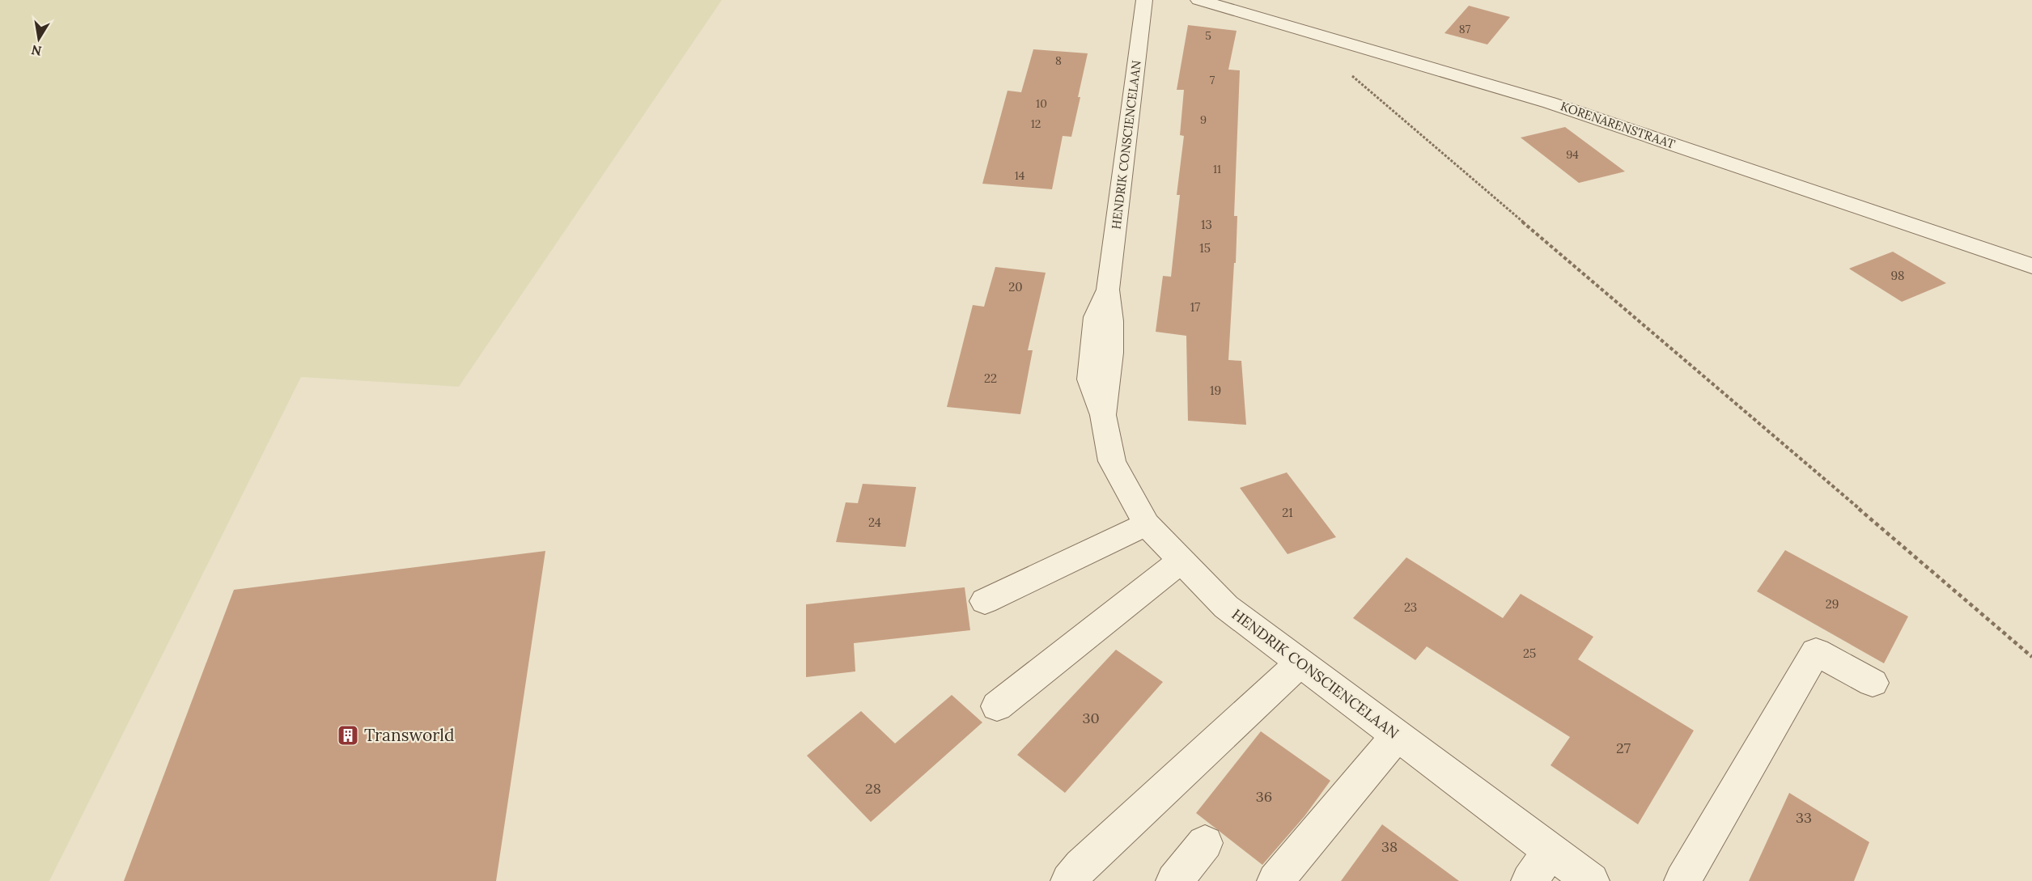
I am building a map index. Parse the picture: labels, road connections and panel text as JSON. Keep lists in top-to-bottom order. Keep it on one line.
{"streets":{"street":["KORENARENSTRAAT","HENDRIK CONSCIENCELAAN"]},"places":{"building":["Transworld"]},"house_numbers":["87","5","8","7","10","9","12","94","11","14","13","15","98","20","17","22","19","21","24","29","23","25","30","27","28","36","33","38"],"north":"bottom"}
